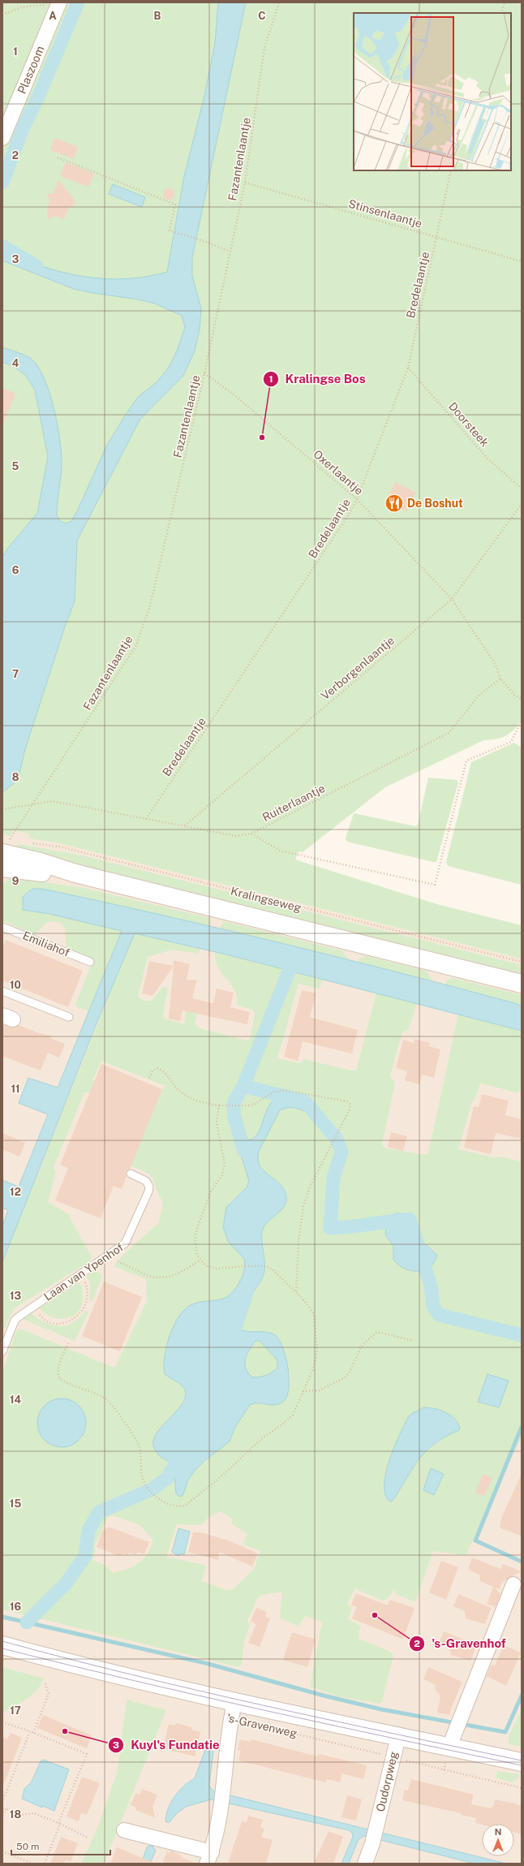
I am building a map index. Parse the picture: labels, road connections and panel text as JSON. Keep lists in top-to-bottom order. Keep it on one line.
{"streets":{"main road":["Kralingseweg","'s-Gravenweg"],"street":["Plaszoom","Oudorpweg"],"lane":["Emiliahof","Laan van Ypenhof"],"path":["Fazantenlaantje","Stinsenlaantje","Bredelaantje","Doorsteek","Oxerlaantje","Verborgenlaantje","Ruiterlaantje"]},"crossings":[["Fazantenlaantje","Stinsenlaantje"],["Fazantenlaantje","Oxerlaantje"],["Fazantenlaantje","Ruiterlaantje"],["Fazantenlaantje","Kralingseweg"],["Stinsenlaantje","Bredelaantje"],["Bredelaantje","Doorsteek"],["Bredelaantje","Oxerlaantje"],["Bredelaantje","Ruiterlaantje"],["Oxerlaantje","Verborgenlaantje"],["Oxerlaantje","Ruiterlaantje"],["Verborgenlaantje","Ruiterlaantje"],["'s-Gravenweg","Oudorpweg"]],"places":{"other":["Kralingse Bos","'s-Gravenhof","Kuyl's Fundatie"],"restaurant":["De Boshut"]},"scale_bar":"50 m","north":"top","grid":{"columns":["A","B","C"],"rows":["1","2","3","4","5","6","7","8","9","10","11","12","13","14","15","16","17","18"]}}
